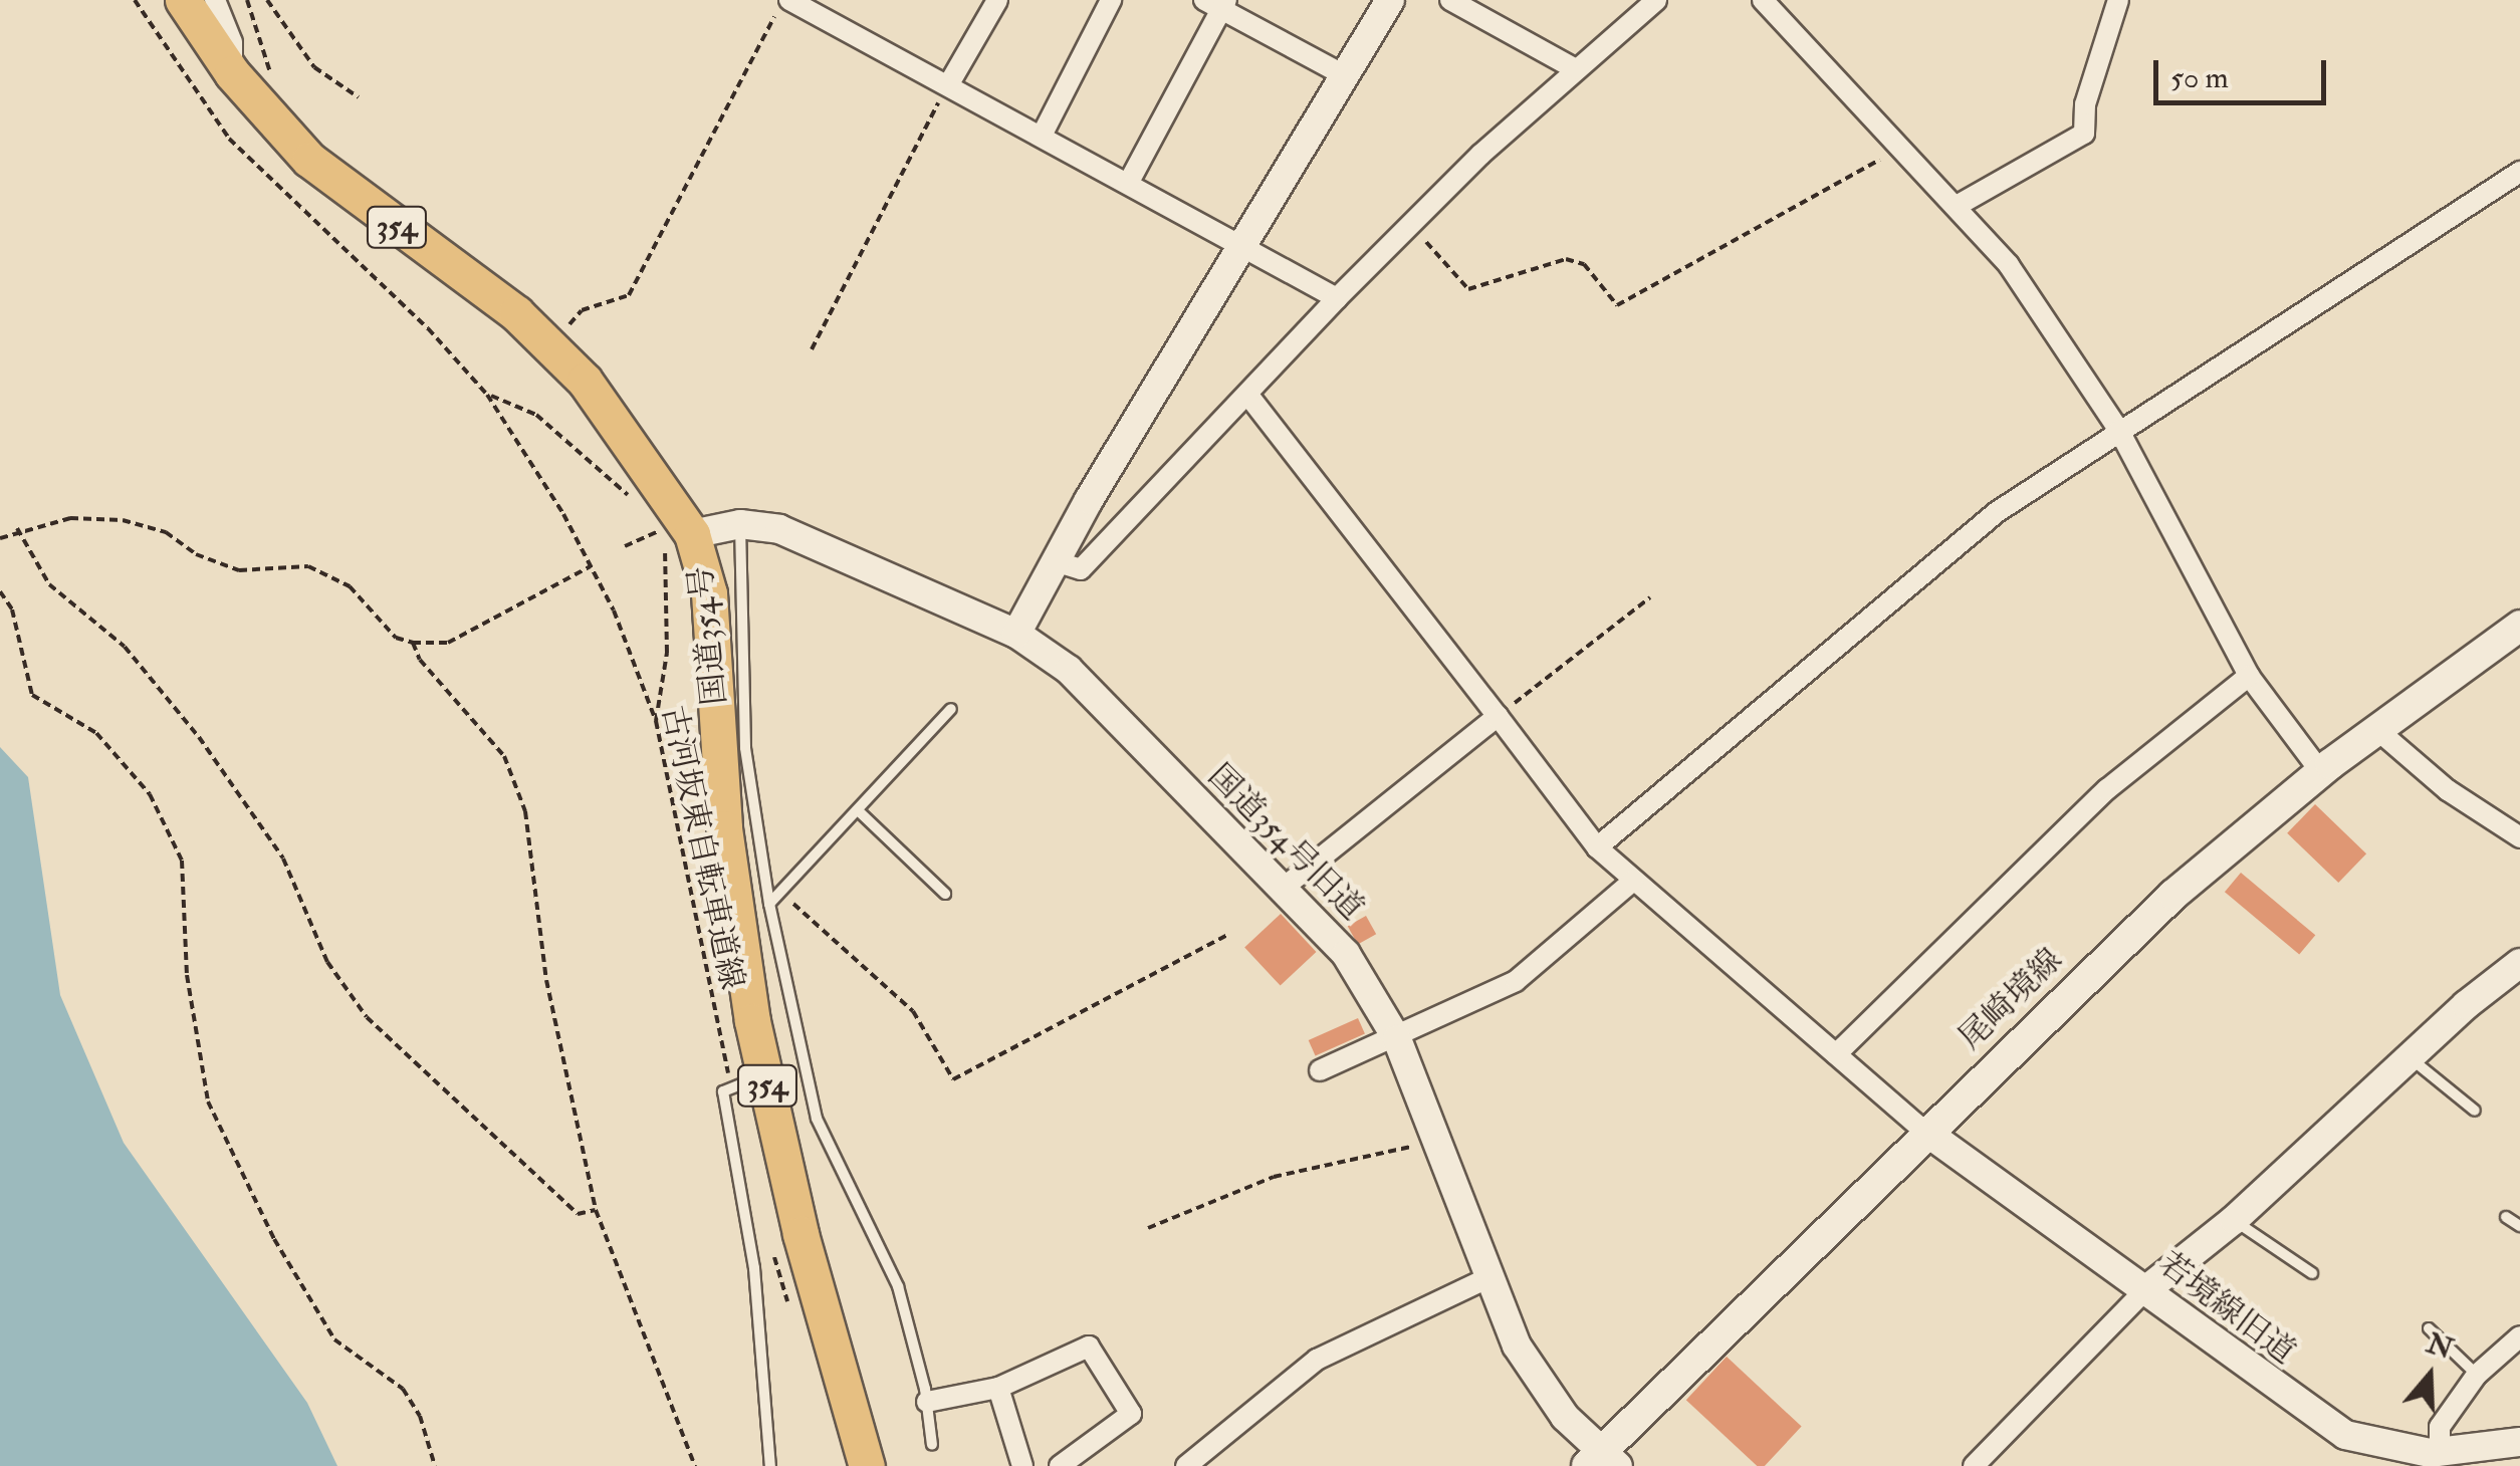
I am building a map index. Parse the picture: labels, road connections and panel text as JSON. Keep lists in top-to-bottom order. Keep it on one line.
{"streets":{"highway":["354","国道354号"],"main road":["尾崎境線"],"street":["国道354号旧道","若境線旧道"],"path":["古河坂東自転車道線"]},"crossings":[["国道354号","国道354号旧道"],["国道354号旧道","尾崎境線"],["尾崎境線","若境線旧道"]],"scale_bar":"50 m","north":"top"}
